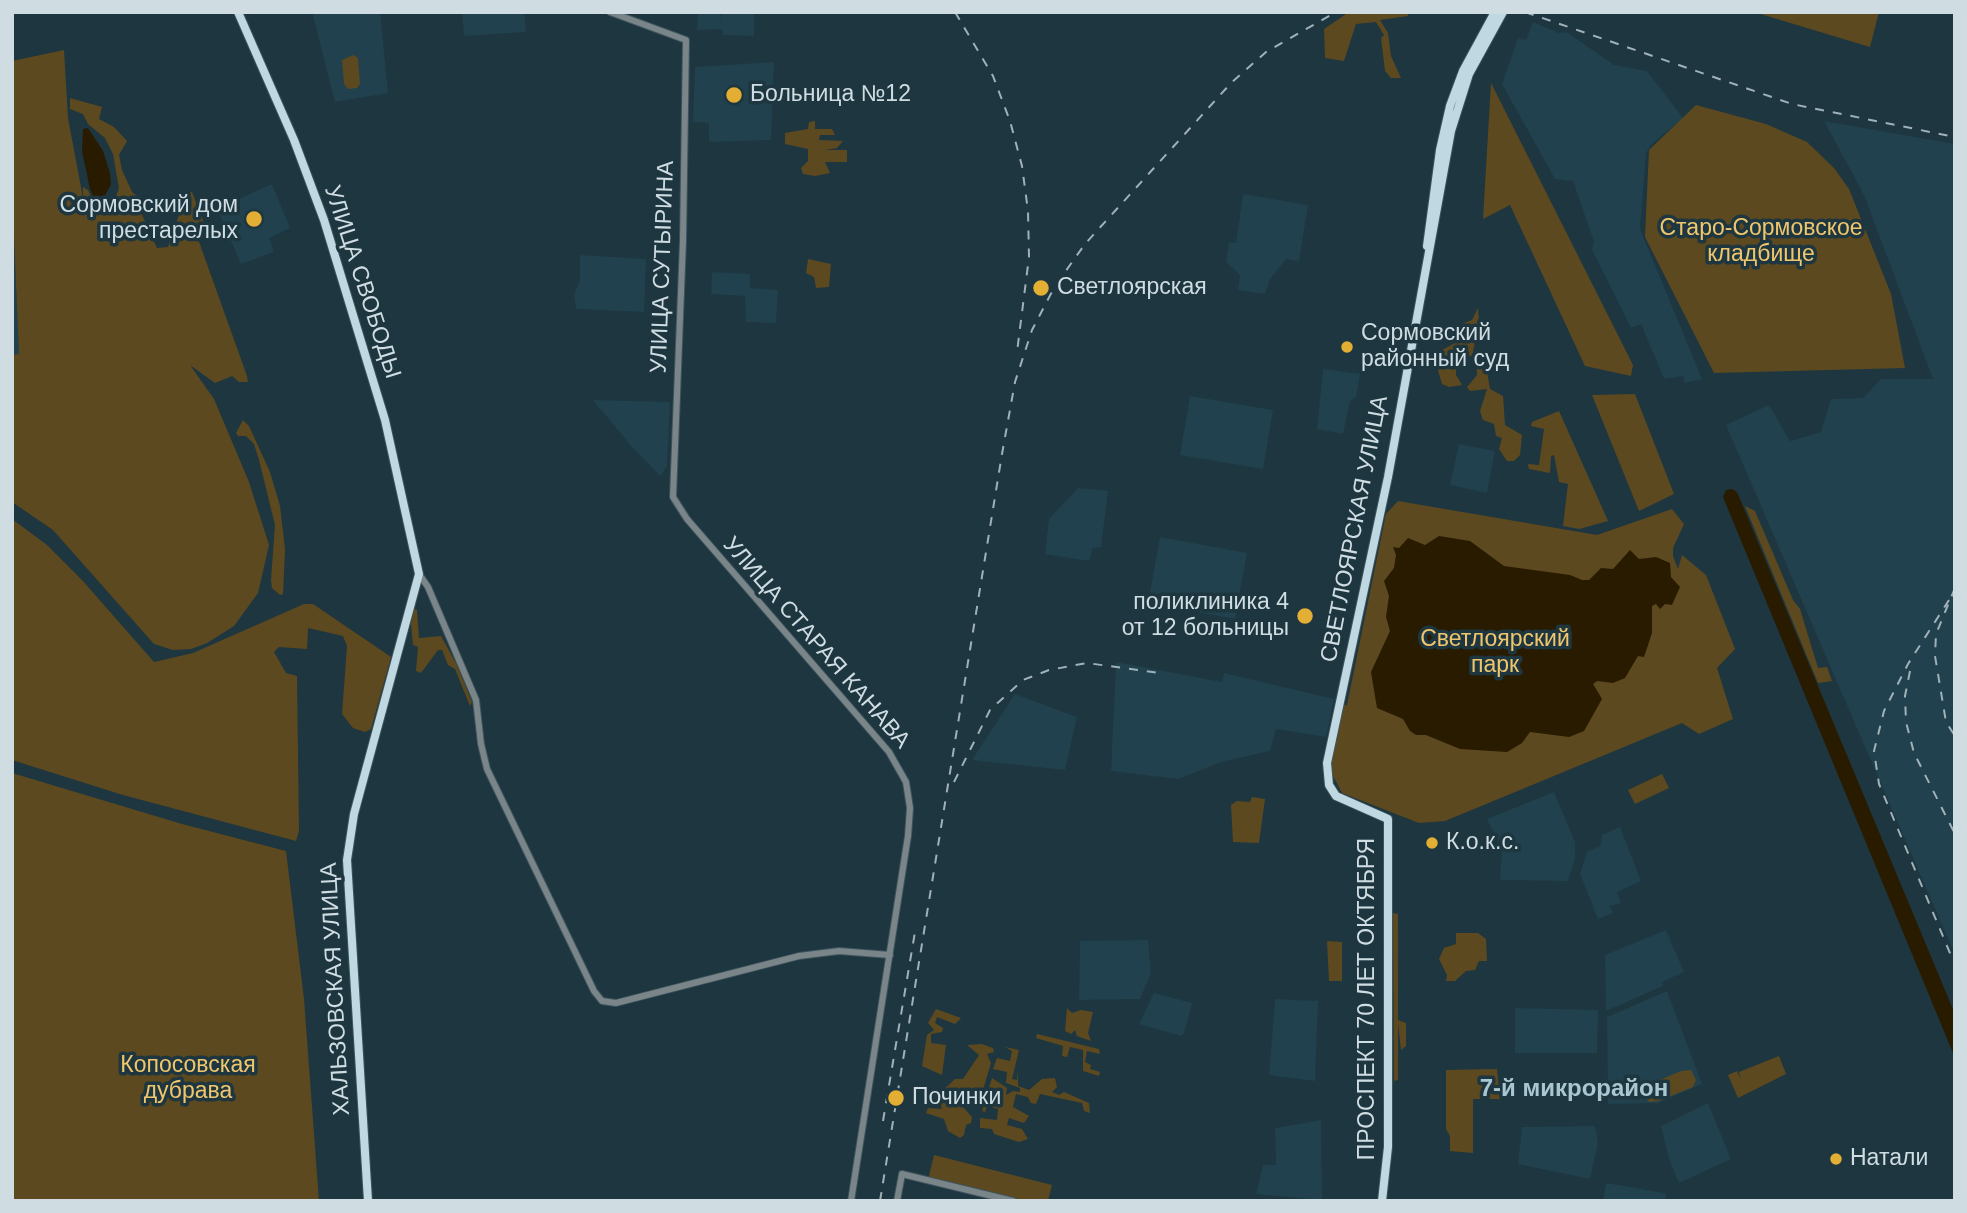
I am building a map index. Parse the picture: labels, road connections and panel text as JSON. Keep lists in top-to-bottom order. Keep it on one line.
{"streets":{"main road":["УЛИЦА СВОБОДЫ","СВЕТЛОЯРСКАЯ УЛИЦА","ХАЛЬЗОВСКАЯ УЛИЦА","ПРОСПЕКТ 70 ЛЕТ ОКТЯБРЯ"],"street":["УЛИЦА СУТЫРИНА","УЛИЦА СТАРАЯ КАНАВА"]},"crossings":[["УЛИЦА СУТЫРИНА","УЛИЦА СТАРАЯ КАНАВА"],["УЛИЦА СВОБОДЫ","ХАЛЬЗОВСКАЯ УЛИЦА"],["СВЕТЛОЯРСКАЯ УЛИЦА","ПРОСПЕКТ 70 ЛЕТ ОКТЯБРЯ"]],"districts":["7-й микрорайон"],"parks":["Старо-Сормовское кладбище","Светлоярский парк","Копосовская дубрава"],"places":["Больница №12","Сормовский дом престарелых","Светлоярская","Сормовский районный суд","поликлиника 4 от 12 больницы","К.о.к.с.","Починки","Натали"]}
